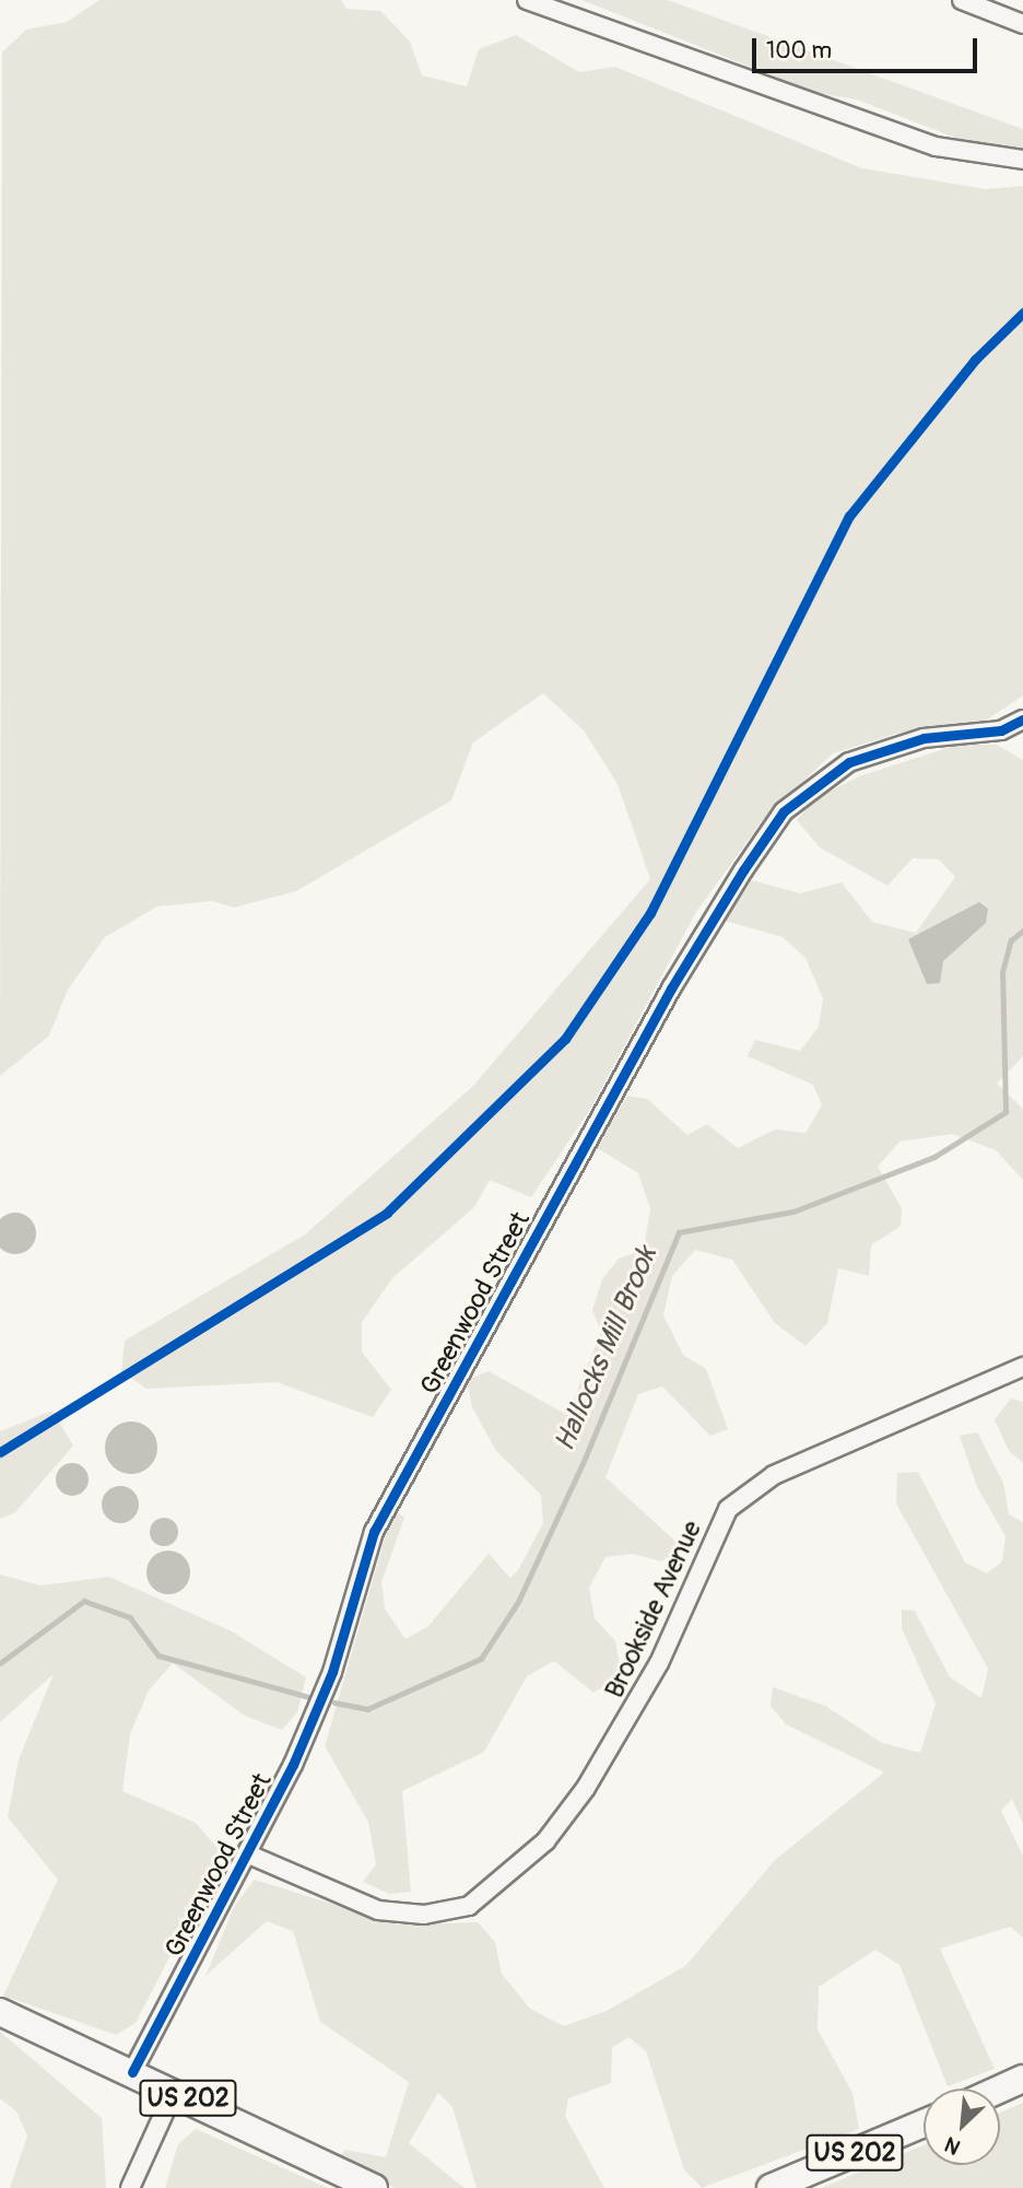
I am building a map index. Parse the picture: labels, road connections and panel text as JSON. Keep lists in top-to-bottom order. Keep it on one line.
{"streets":{"highway":["US 202"],"street":["Greenwood Street","Brookside Avenue"]},"crossings":[["Greenwood Street","Brookside Avenue"],["Greenwood Street","US 202"]],"water":["Hallocks Mill Brook"],"scale_bar":"100 m","north":"bottom left"}
